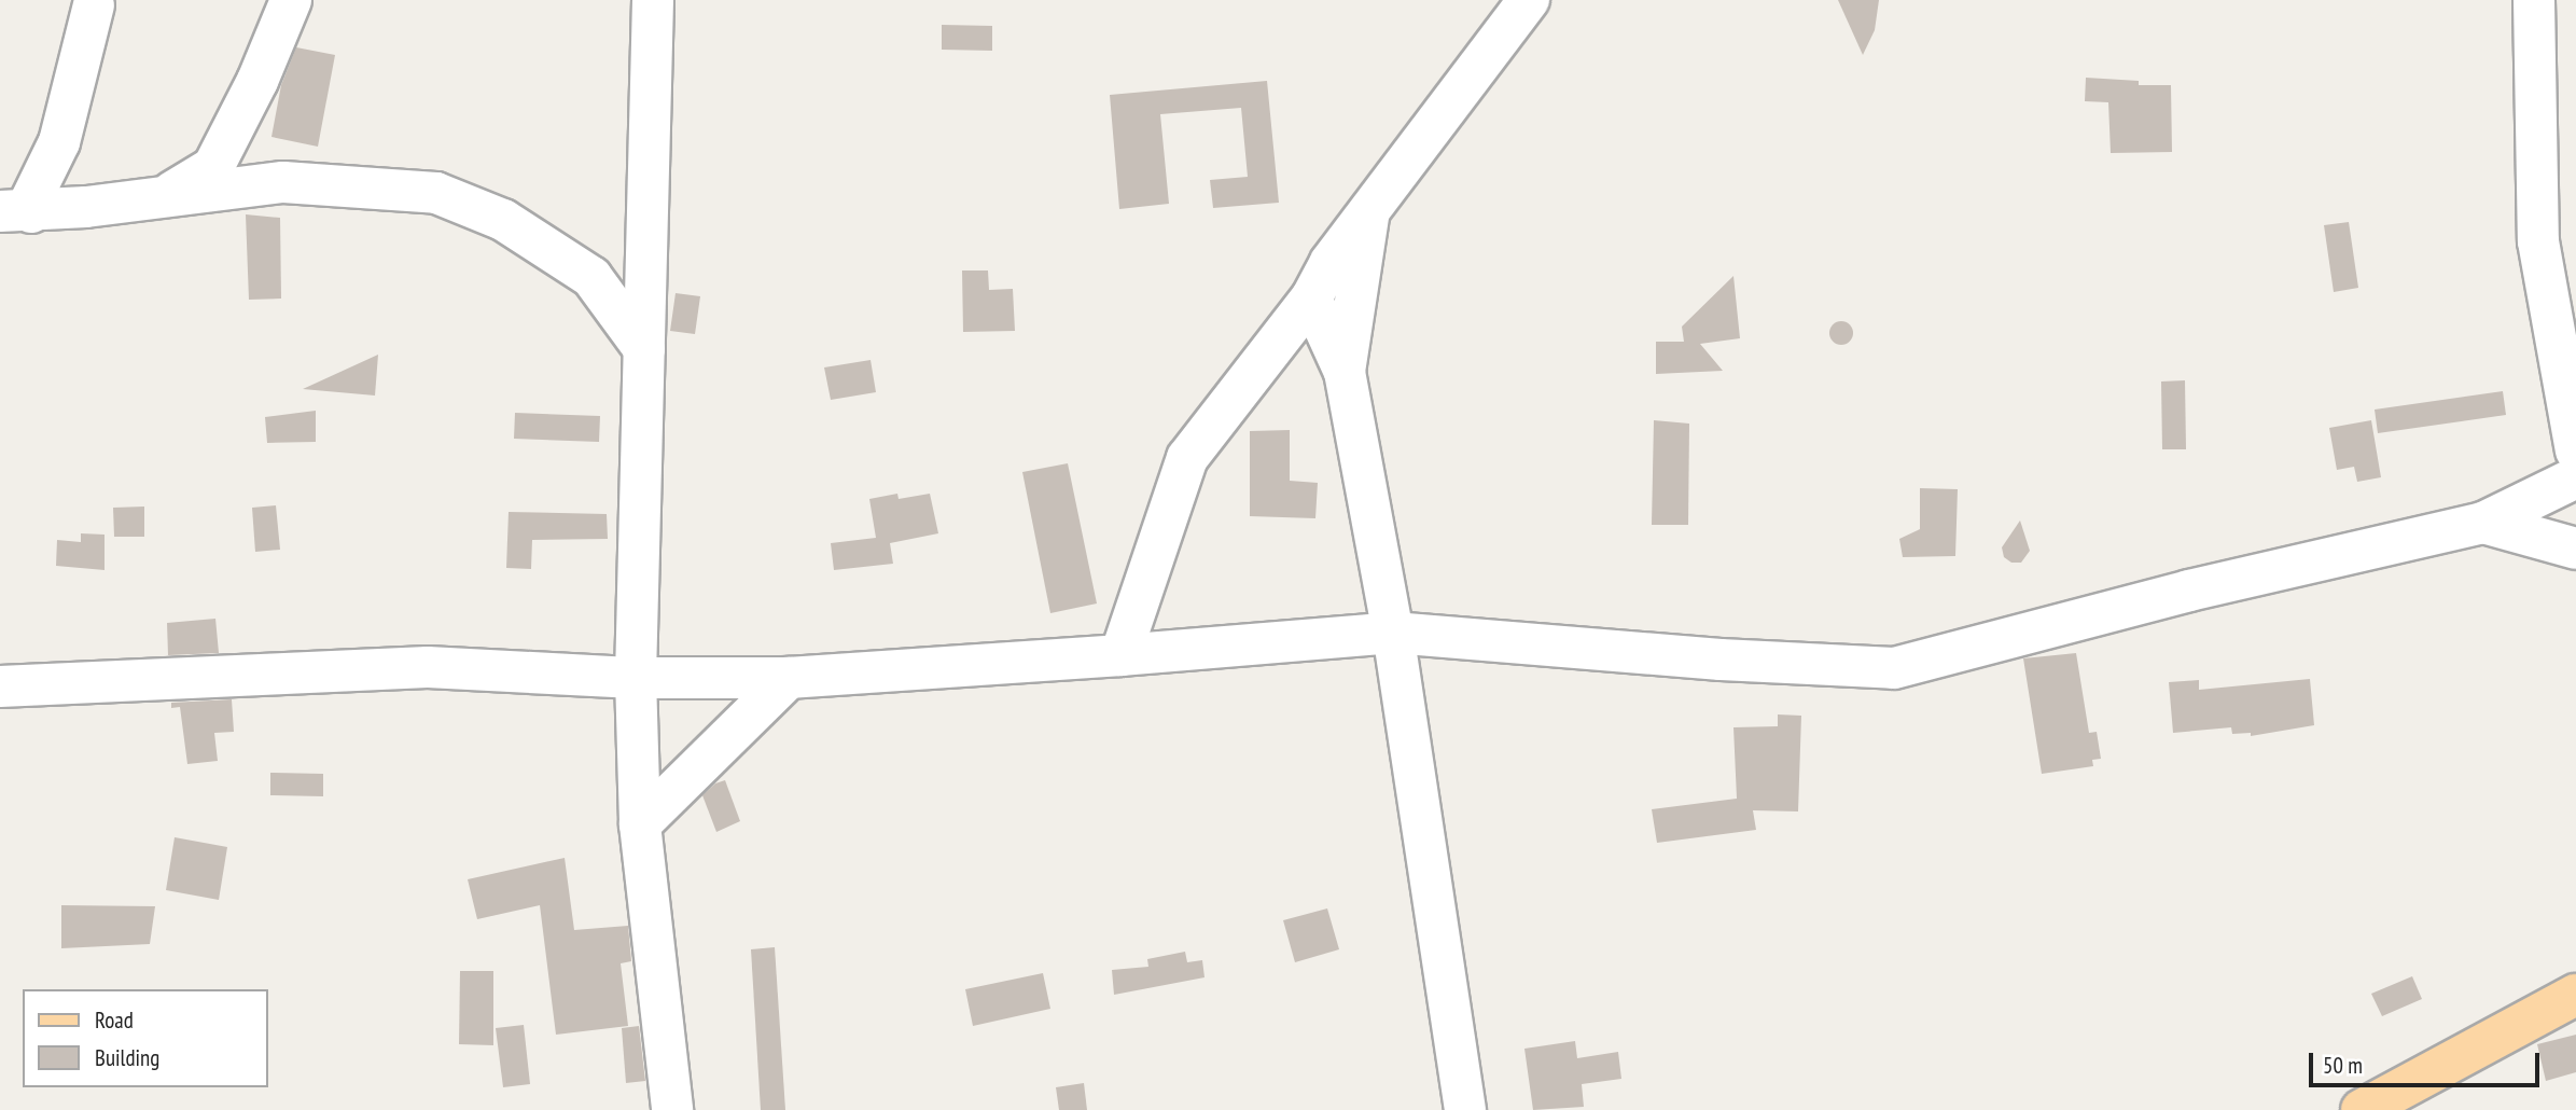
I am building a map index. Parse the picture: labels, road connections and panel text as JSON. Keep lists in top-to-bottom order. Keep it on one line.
{"legend":["Road","Building"],"scale_bar":"50 m"}
